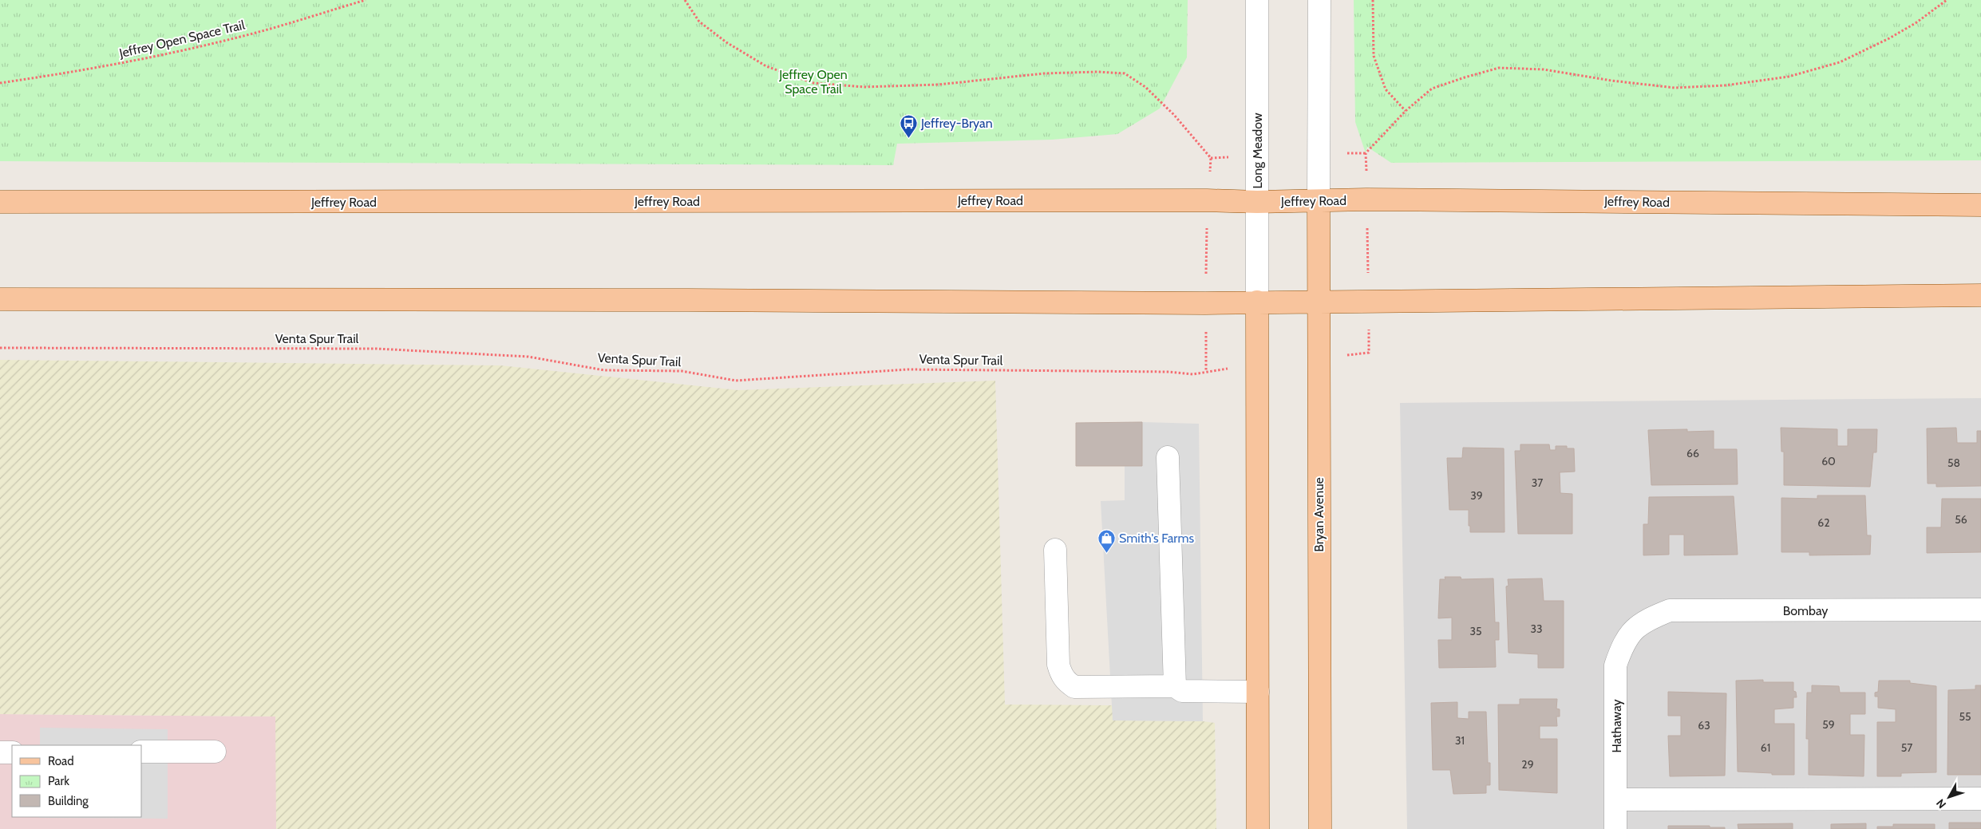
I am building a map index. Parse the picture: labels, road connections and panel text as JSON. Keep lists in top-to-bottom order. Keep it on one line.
{"streets":{"main road":["Jeffrey Road","Bryan Avenue"],"street":["Long Meadow","Bombay","Hathaway"],"path":["Jeffrey Open Space Trail","Venta Spur Trail"]},"crossings":[["Long Meadow","Jeffrey Road"],["Jeffrey Road","Bryan Avenue"],["Bombay","Hathaway"]],"parks":["Jeffrey Open Space Trail"],"places":{"bus stop":["Jeffrey-Bryan"],"shop":["Smith's Farms"]},"house_numbers":["66","60","58","37","39","56","62","33","35","55","59","63","31","61","57","29"],"legend":["Road","Park","Building"],"north":"bottom left"}
